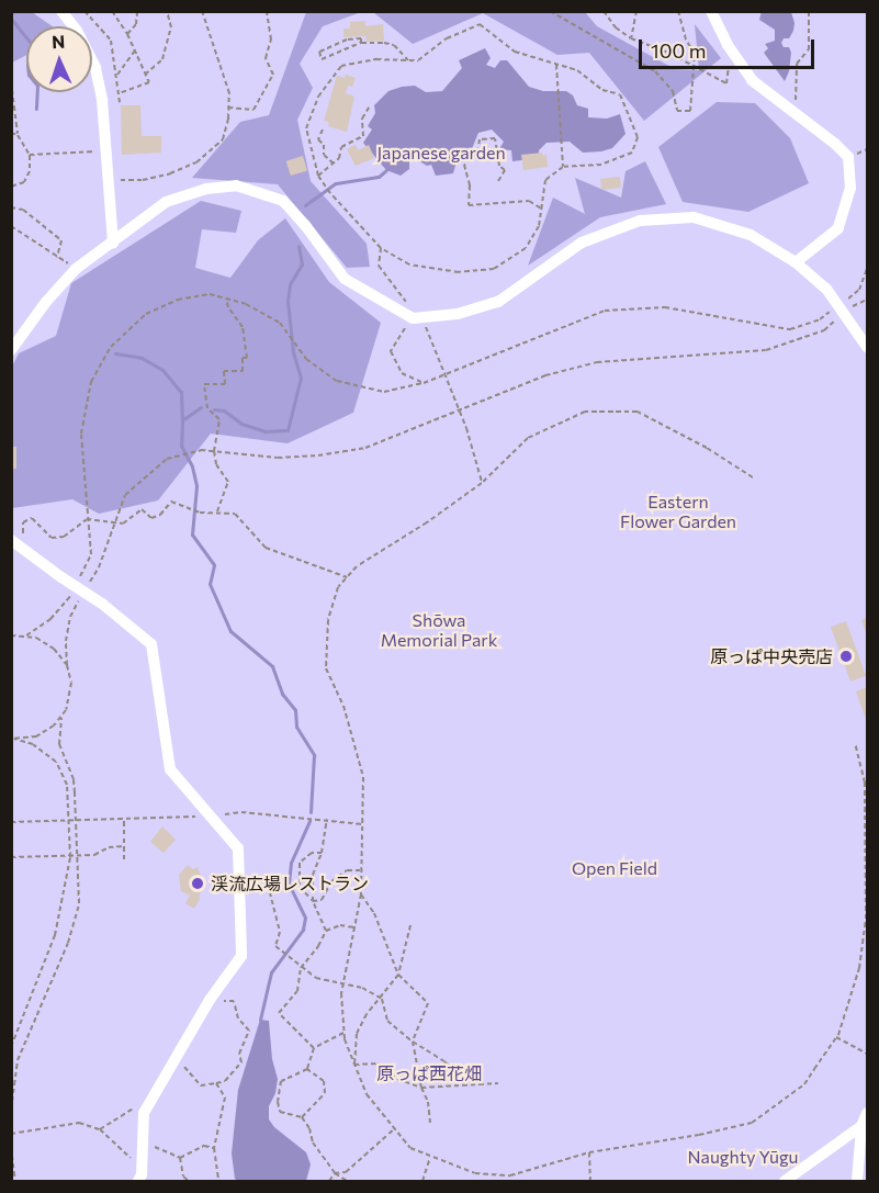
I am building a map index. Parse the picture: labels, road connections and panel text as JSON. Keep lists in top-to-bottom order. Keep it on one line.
{"parks":["Japanese garden","Eastern Flower Garden","Shōwa Memorial Park","Open Field","原っぱ西花畑","Naughty Yūgu"],"places":["原っぱ中央売店","渓流広場レストラン"],"scale_bar":"100 m","north":"top"}
